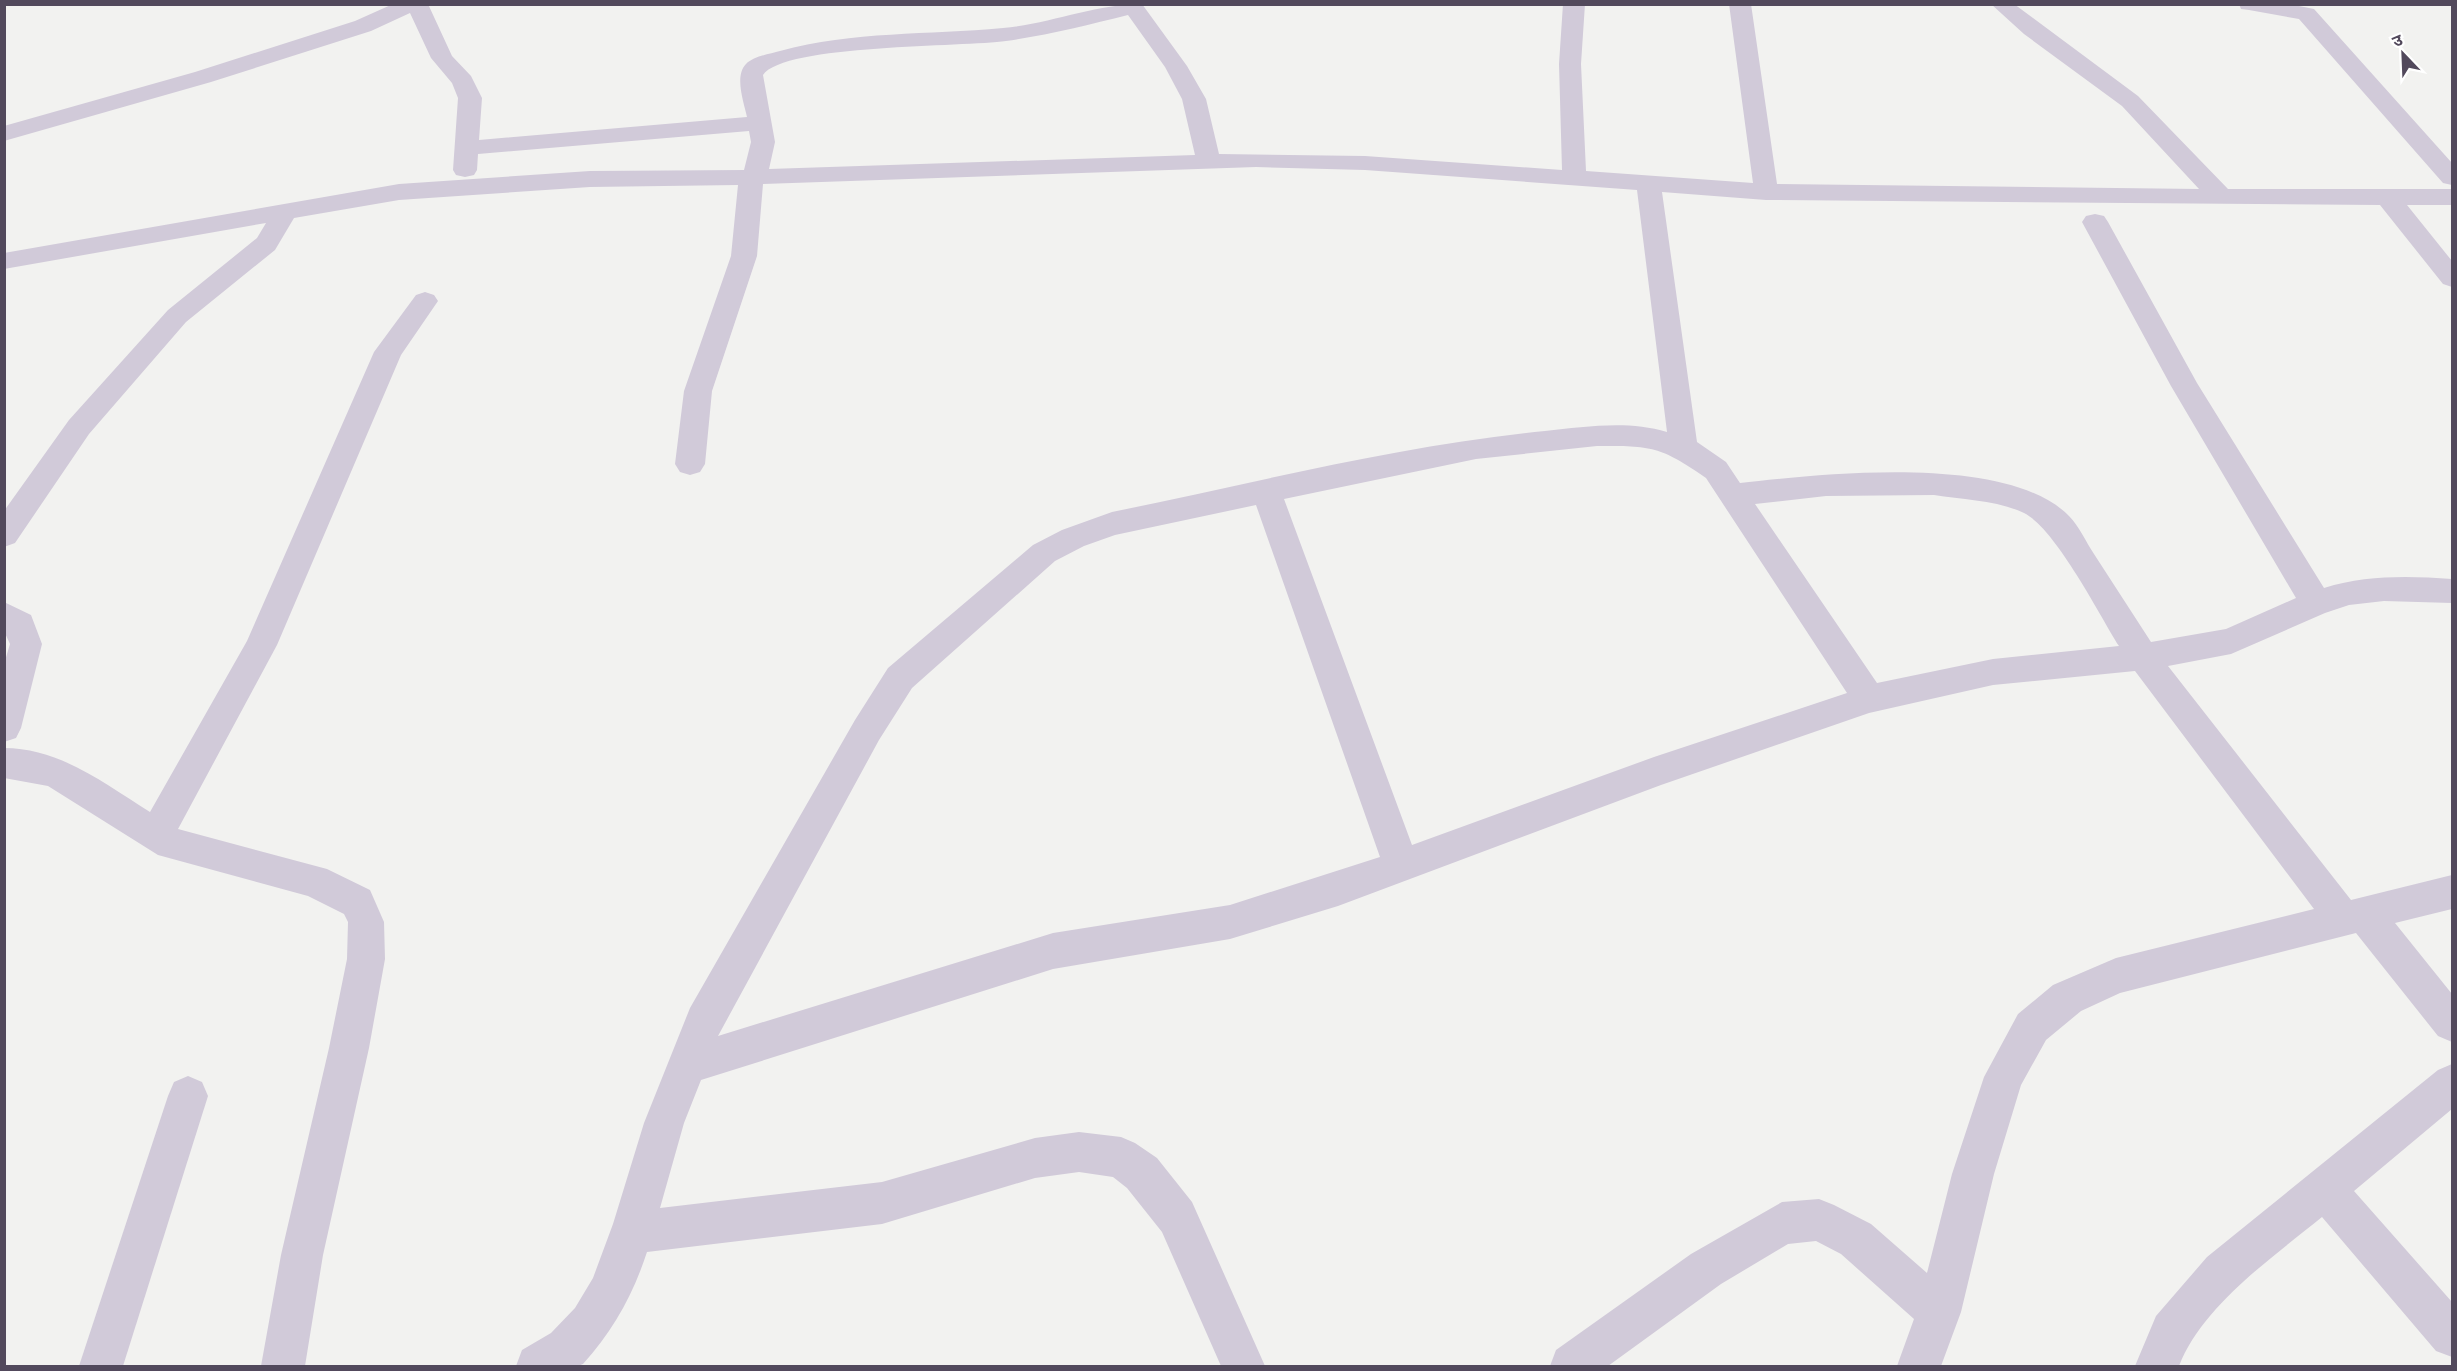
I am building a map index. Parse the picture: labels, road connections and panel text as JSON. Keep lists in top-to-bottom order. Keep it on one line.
{"north":"top left"}
